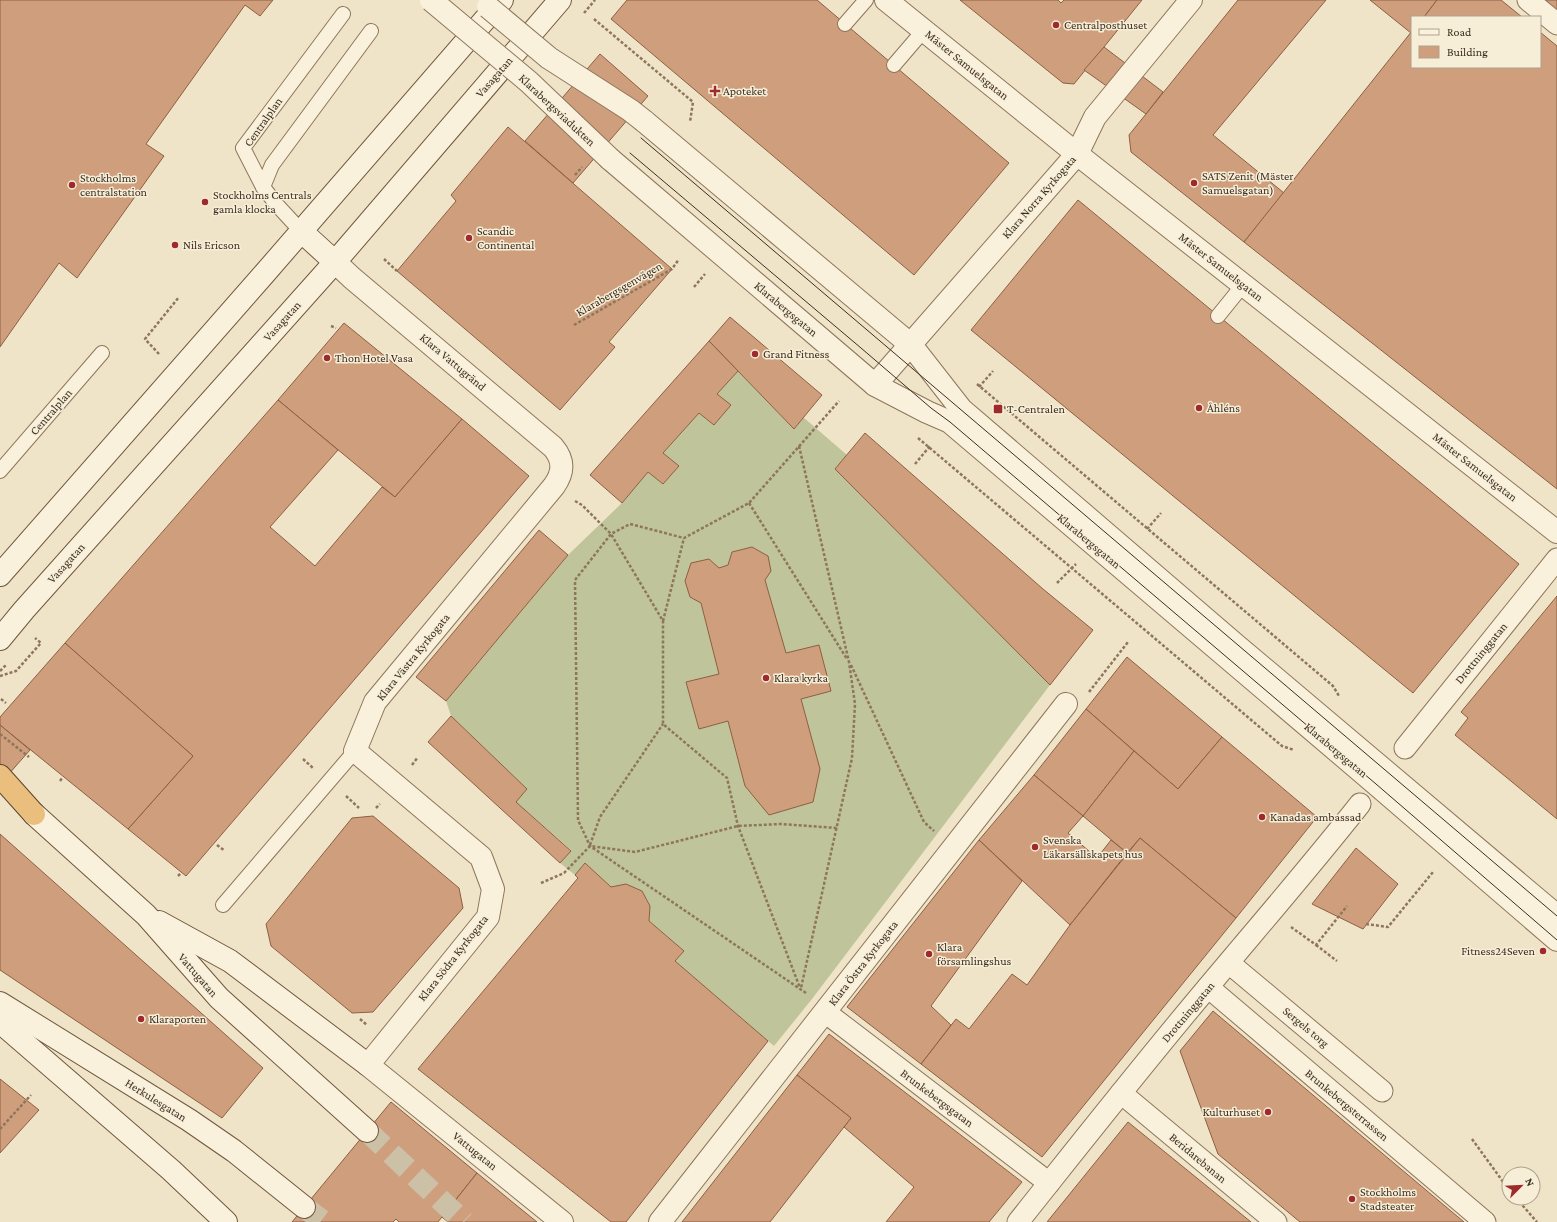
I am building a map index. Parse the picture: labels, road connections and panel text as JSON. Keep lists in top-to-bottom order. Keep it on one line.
{"streets":{"street":["Mäster Samuelsgatan","Vasagatan","Klarabergsviadukten","Klara Norra Kyrkogata","Klarabergsgatan","Klara Vattugränd","Drottninggatan","Klara Västra Kyrkogata","Klara Södra Kyrkogata","Klara Östra Kyrkogata","Vattugatan","Sergels torg","Brunkebergsgatan","Herkulesgatan","Brunkebergsterrassen","Beridarebanan"],"lane":["Centralplan"],"path":["Klarabergsgenvägen"]},"crossings":[["Mäster Samuelsgatan","Klara Norra Kyrkogata"],["Vasagatan","Klara Vattugränd"],["Klarabergsviadukten","Klarabergsgatan"],["Centralplan","Klara Vattugränd"],["Klara Norra Kyrkogata","Klarabergsgatan"],["Klara Vattugränd","Klara Västra Kyrkogata"],["Drottninggatan","Sergels torg"],["Drottninggatan","Brunkebergsgatan"],["Drottninggatan","Brunkebergsterrassen"],["Drottninggatan","Beridarebanan"],["Klara Västra Kyrkogata","Klara Södra Kyrkogata"],["Klara Södra Kyrkogata","Vattugatan"],["Klara Östra Kyrkogata","Brunkebergsgatan"]],"places":{"other":["Centralposthuset","SATS Zenit (Mäster Samuelsgatan)","Stockholms centralstation","Stockholms Centrals gamla klocka","Scandic Continental","Nils Ericson","Grand Fitness","Thon Hotel Vasa","Åhléns","Klara kyrka","Kanadas ambassad","Svenska Läkarsällskapets hus","Fitness24Seven","Klara församlingshus","Klaraporten","Kulturhuset","Stockholms Stadsteater"],"health":["Apoteket"],"transit":["T-Centralen"]},"legend":["Road","Building"],"north":"top right"}
